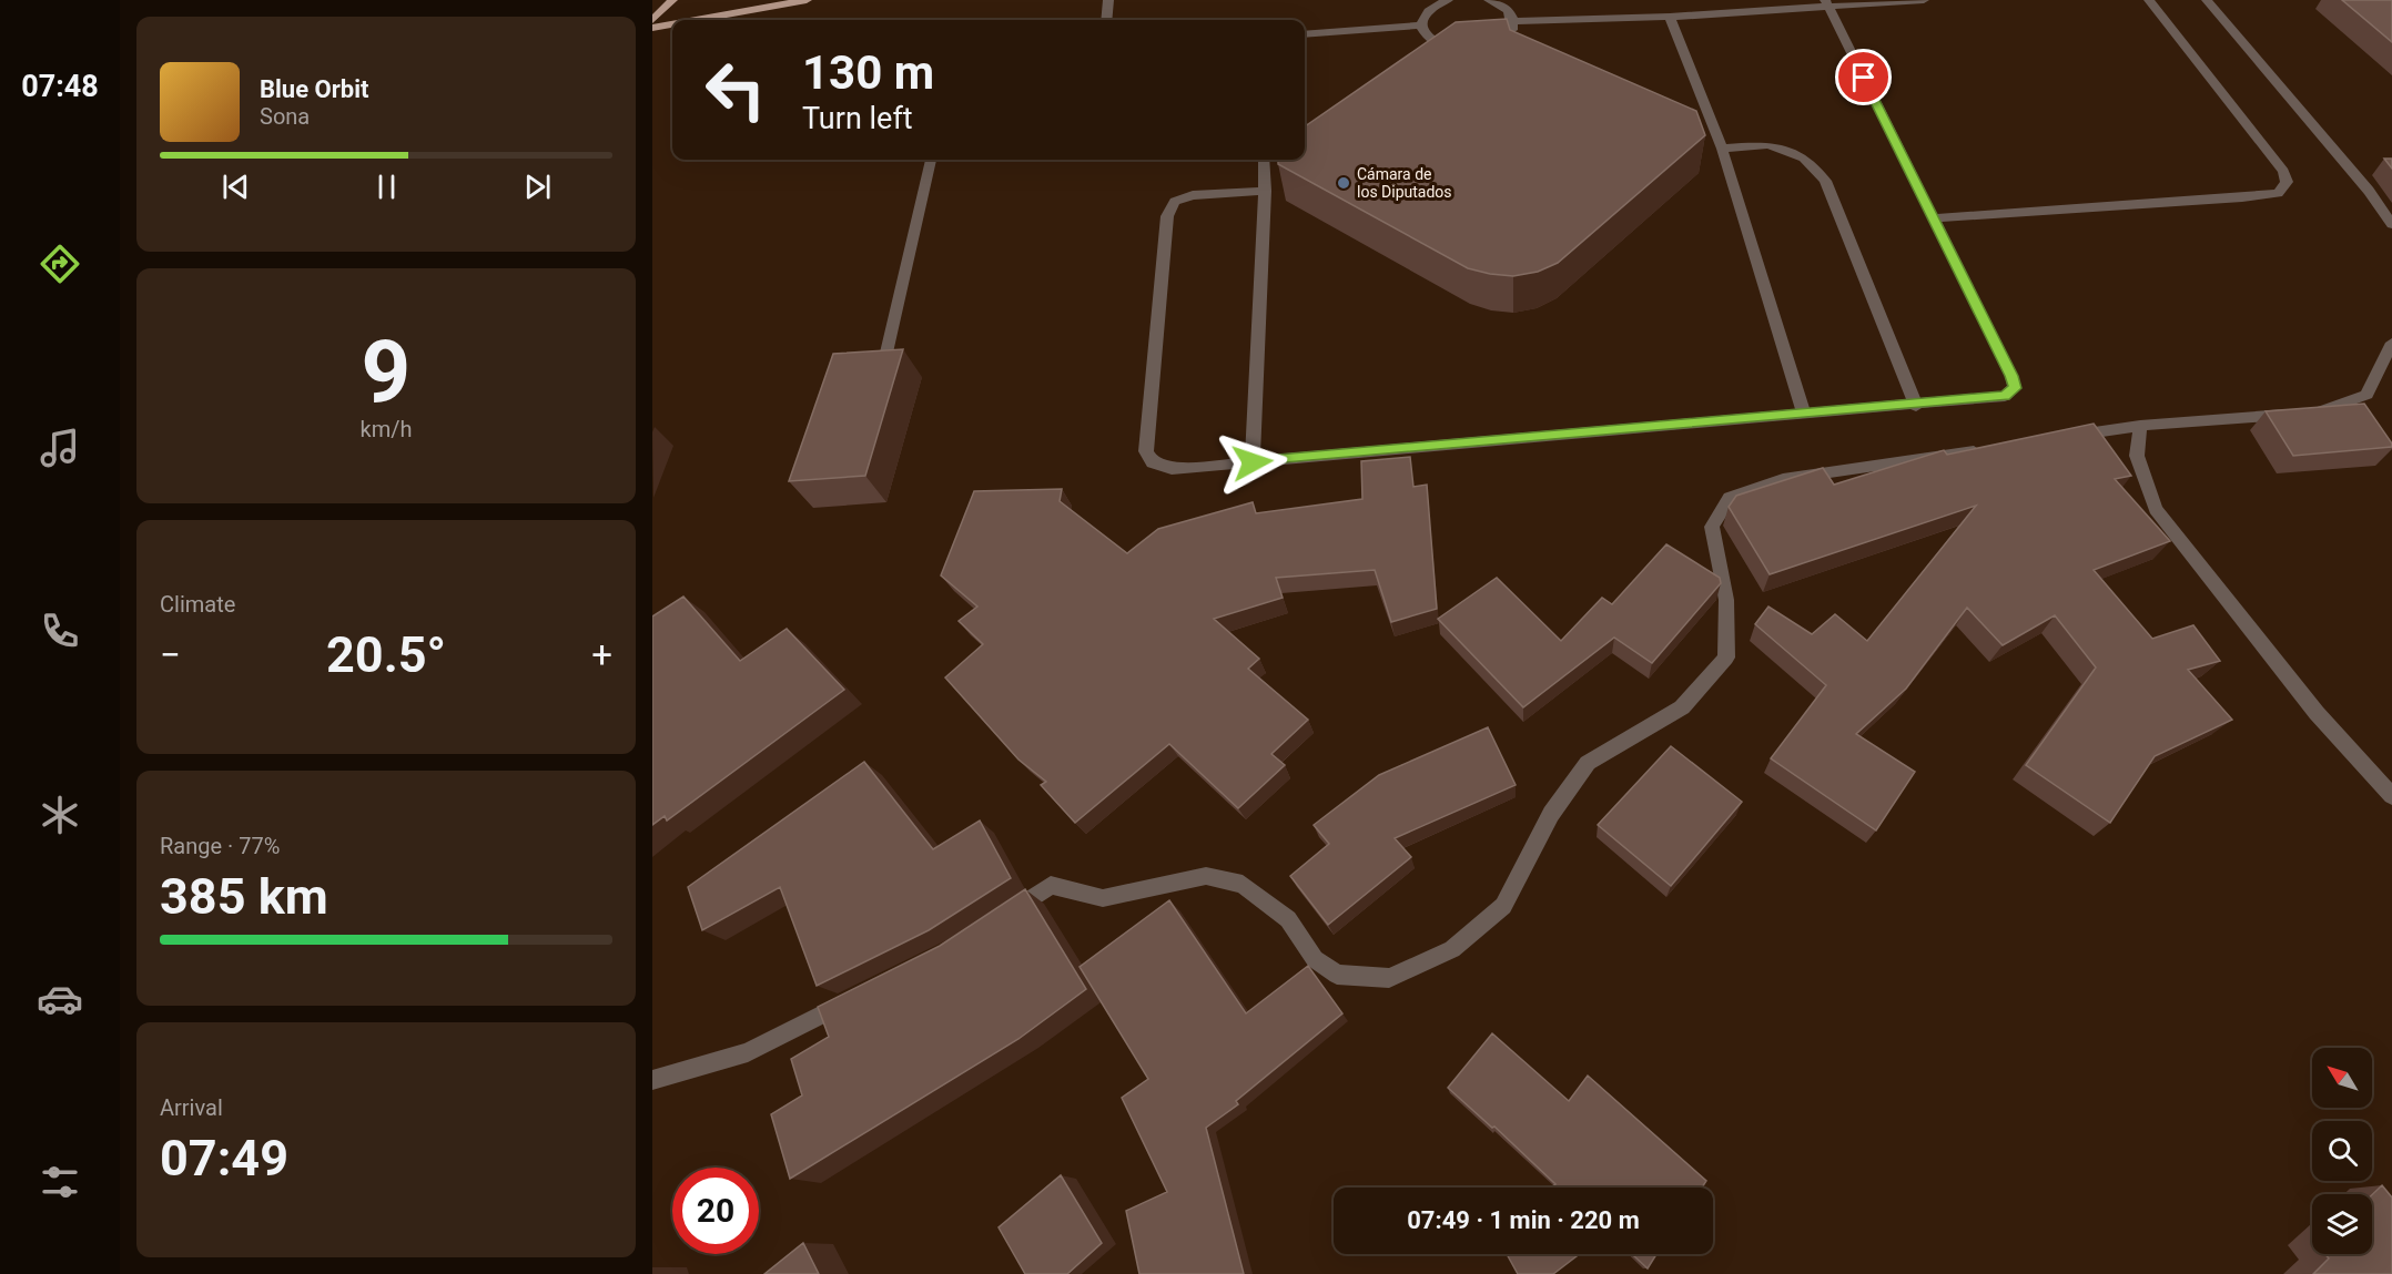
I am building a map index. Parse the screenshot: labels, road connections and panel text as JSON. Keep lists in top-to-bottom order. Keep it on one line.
{"places":["Cámara de los Diputados"],"north":"top left","page":{"tabs":"07:48","turn":["130 m","Turn left"],"song":["Blue Orbit","Sona"],"tile":[["9","km/h"],"Climate",["Range · 77%","385 km"],["Arrival","07:49"]],"heat":["−","20.5°","+"],"limit":"20","trip":"07:49 · 1 min · 220 m"}}
